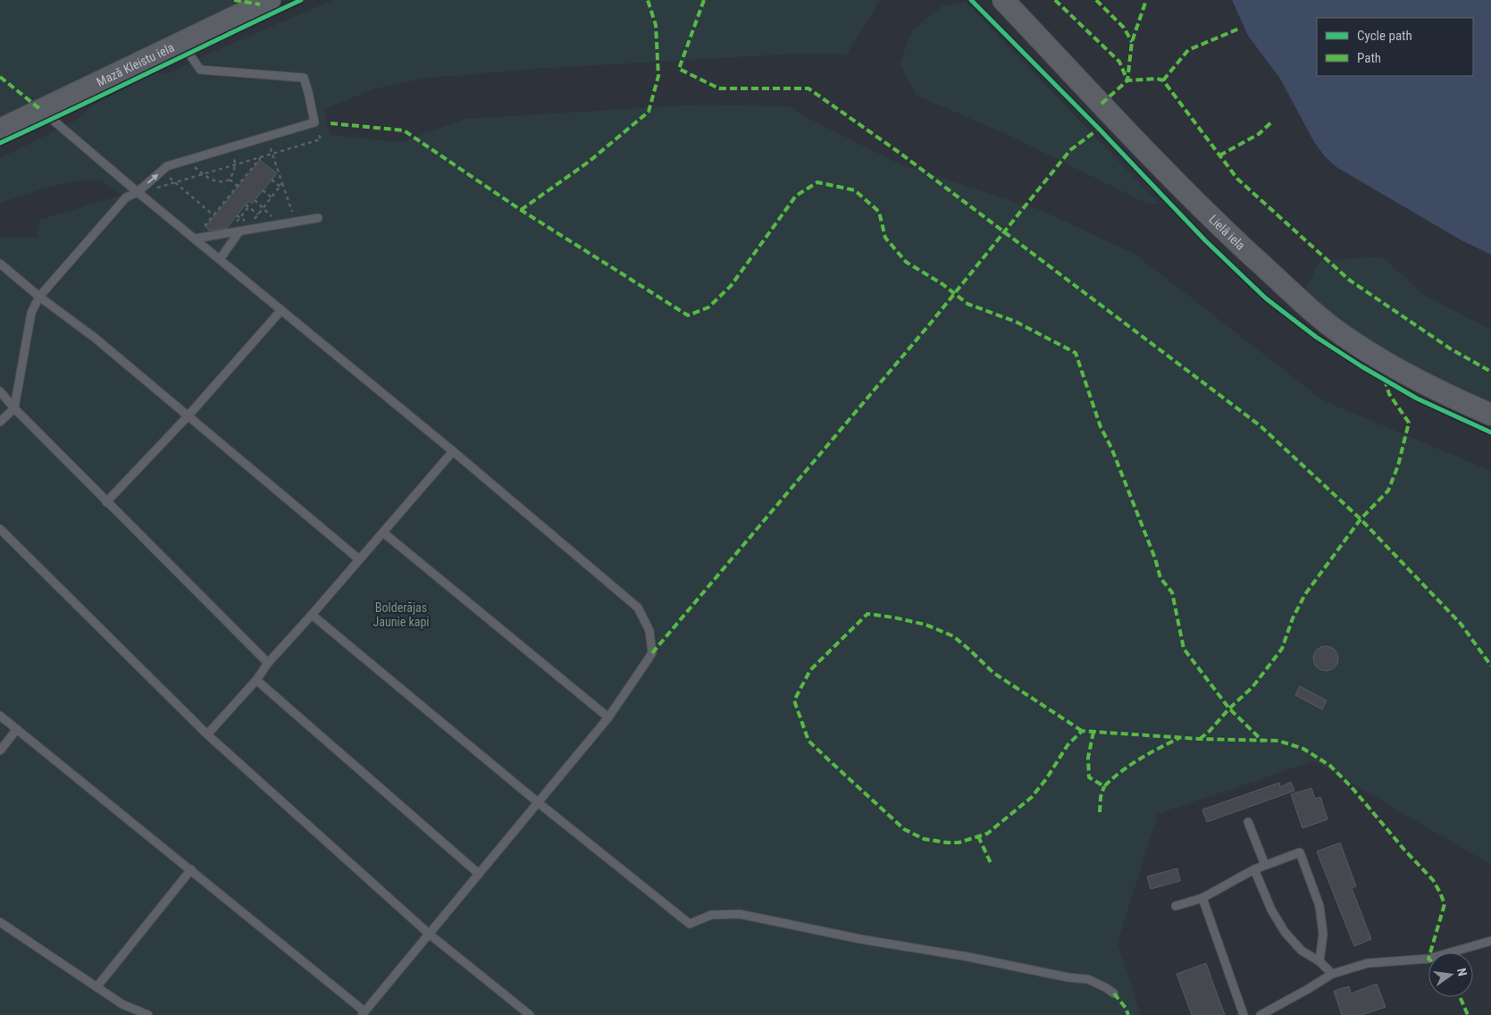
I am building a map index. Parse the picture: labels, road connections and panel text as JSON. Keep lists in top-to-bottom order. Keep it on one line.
{"streets":{"main road":["Mazā Kleistu iela","Lielā iela"]},"parks":["Bolderājas Jaunie kapi"],"legend":["Cycle path","Path"],"north":"right"}
